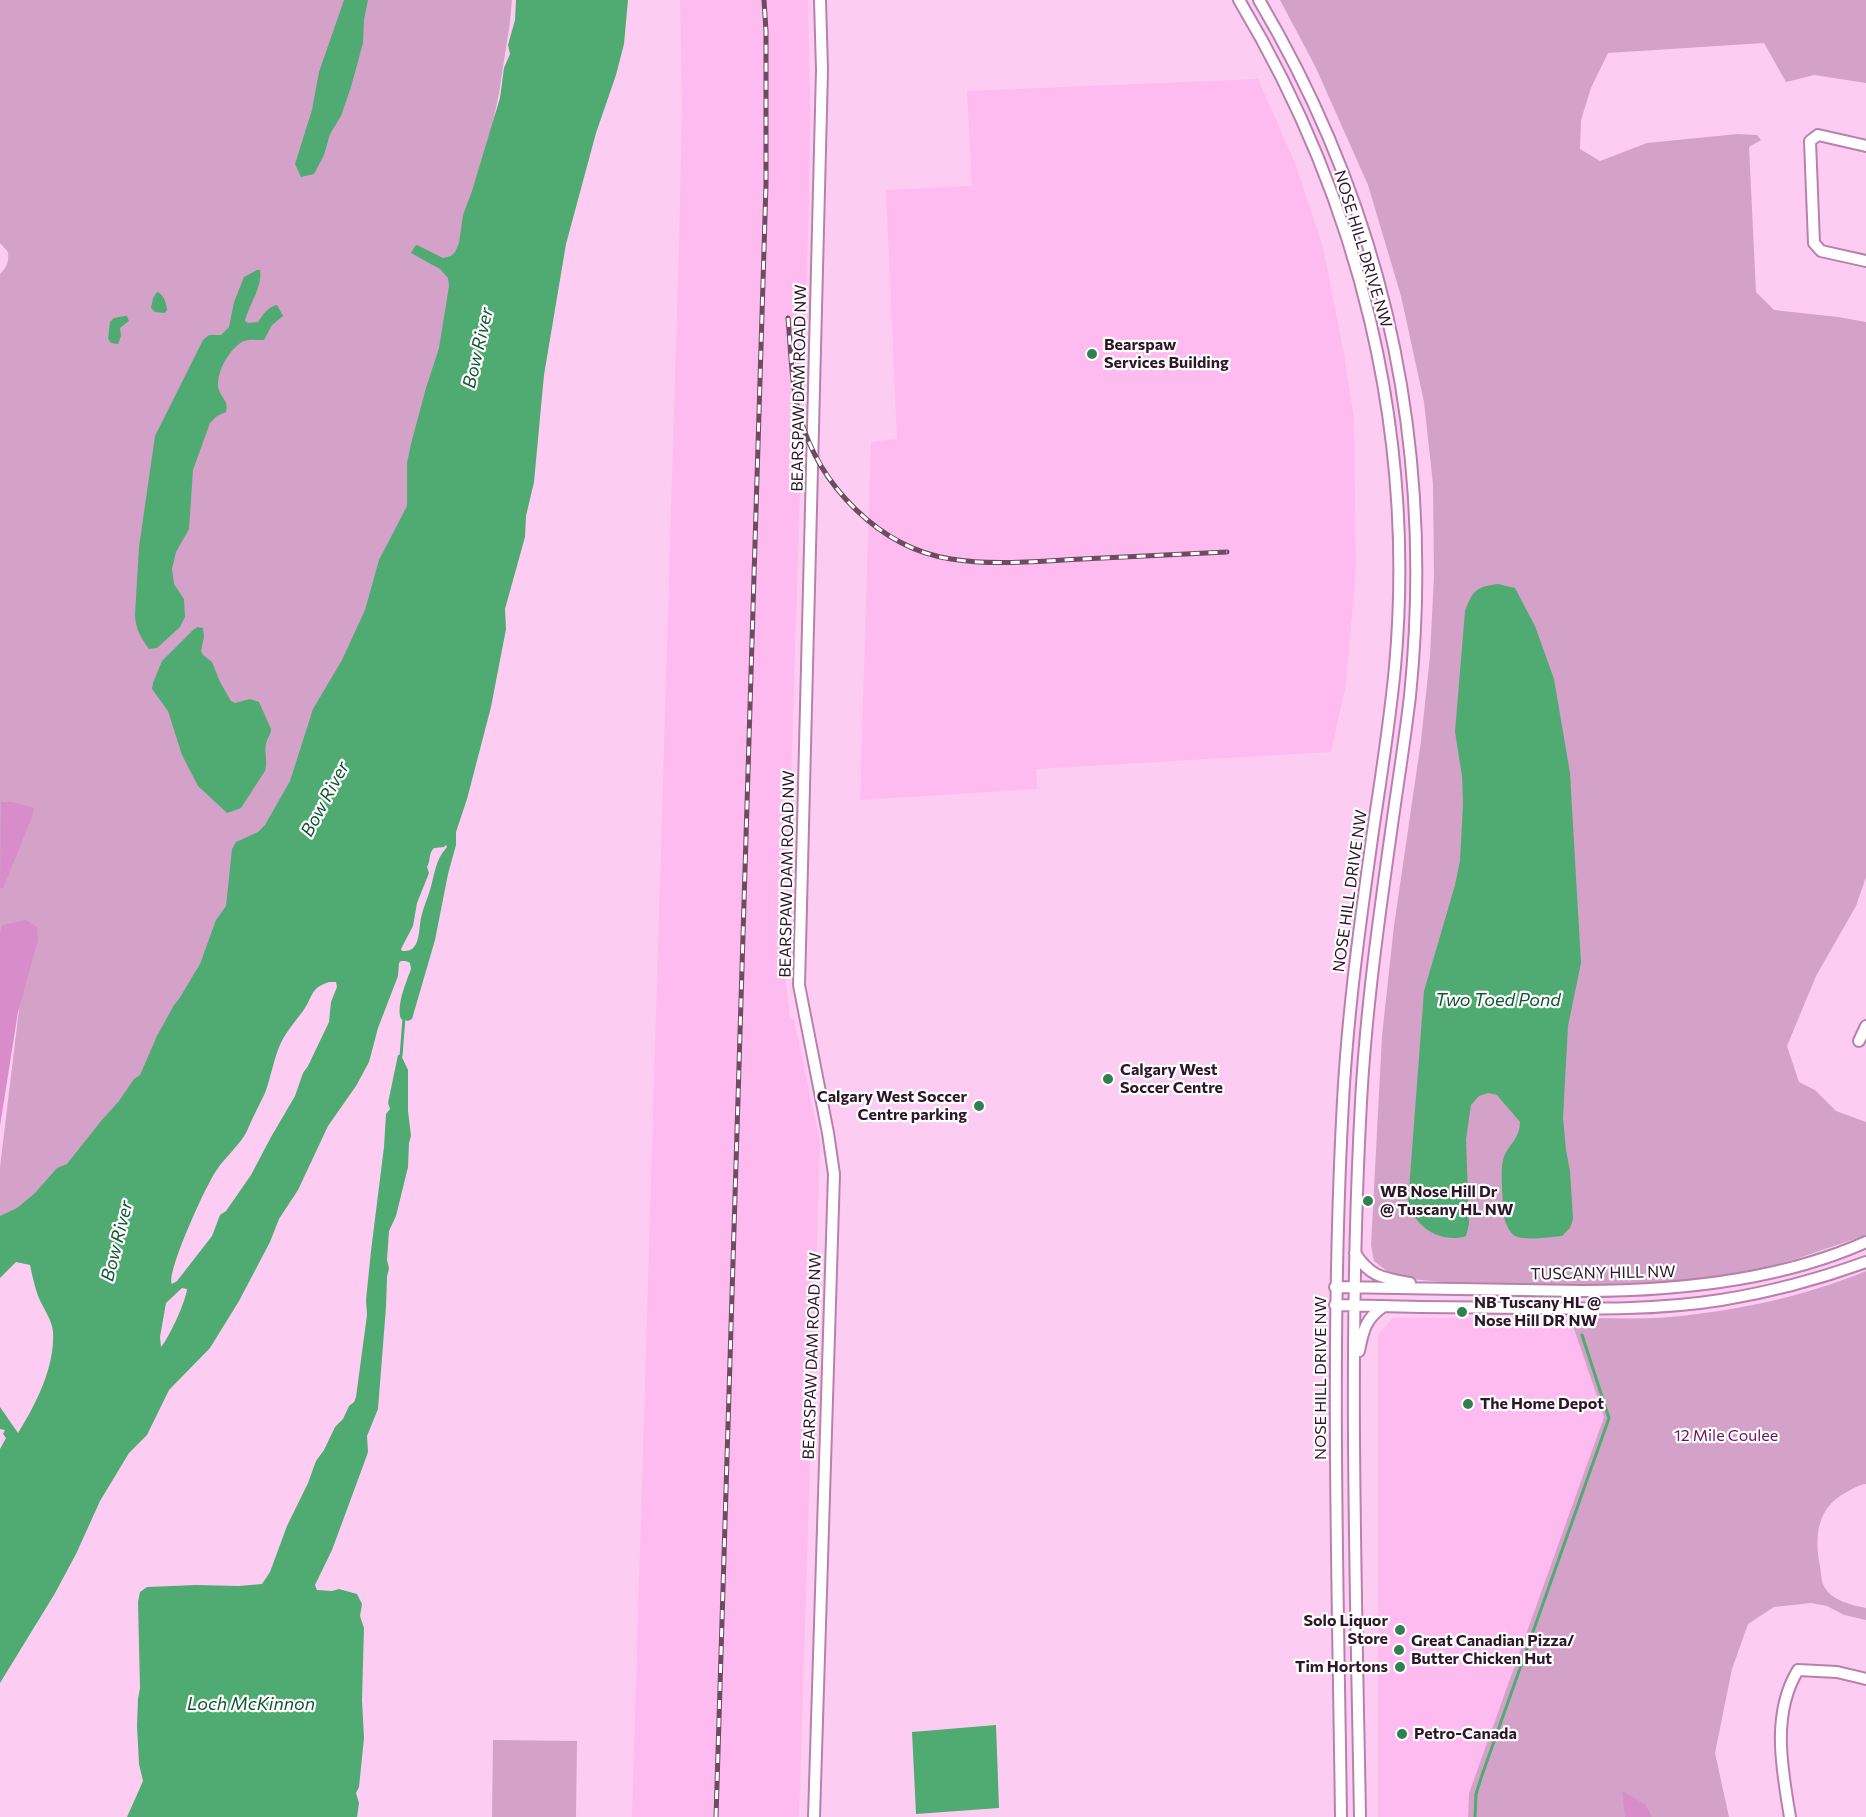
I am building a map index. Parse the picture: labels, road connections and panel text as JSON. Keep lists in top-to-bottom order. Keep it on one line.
{"streets":{"street":["NOSE HILL DRIVE NW","BEARSPAW DAM ROAD NW","TUSCANY HILL NW"]},"crossings":[["NOSE HILL DRIVE NW","TUSCANY HILL NW"]],"water":["Bow River","Two Toed Pond","Loch McKinnon"],"parks":["12 Mile Coulee"],"places":["Bearspaw Services Building","Calgary West Soccer Centre","Calgary West Soccer Centre parking","WB Nose Hill Dr @ Tuscany HL NW","NB Tuscany HL @ Nose Hill DR NW","The Home Depot","Solo Liquor Store","Great Canadian Pizza/ Butter Chicken Hut","Tim Hortons","Petro-Canada"]}
